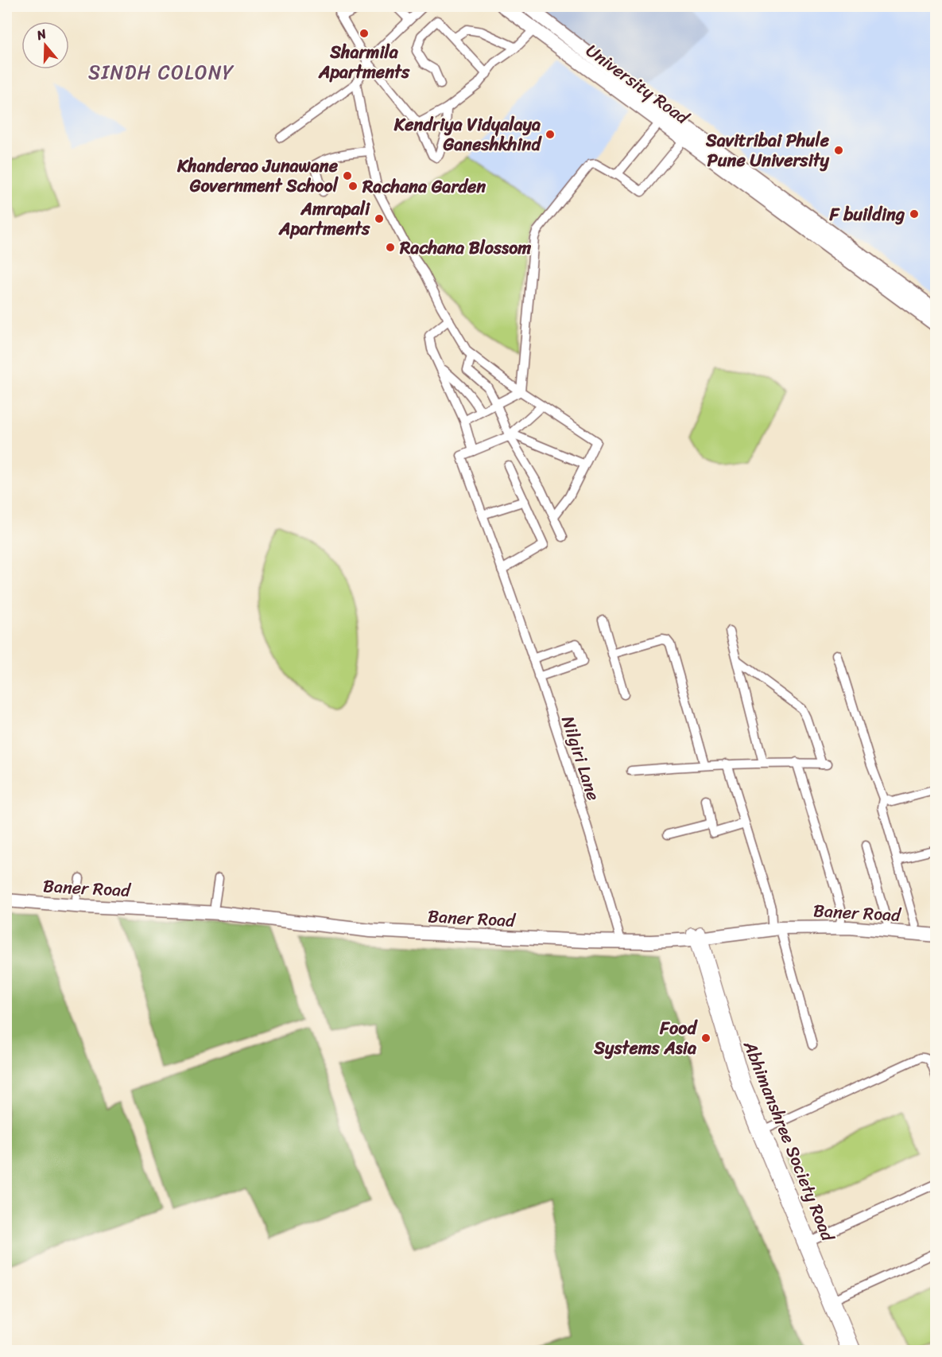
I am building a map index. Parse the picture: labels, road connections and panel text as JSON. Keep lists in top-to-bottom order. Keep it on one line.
{"streets":{"main road":["University Road","Baner Road"],"street":["Nilgiri Lane","Abhimanshree Society Road"]},"crossings":[["Nilgiri Lane","Baner Road"],["Baner Road","Abhimanshree Society Road"]],"districts":["SINDH COLONY"],"places":["Sharmila Apartments","Kendriya Vidyalaya Ganeshkhind","Savitribai Phule Pune University","Khanderao Junawane Government School","Rachana Garden","F building","Amrapali Apartments","Rachana Blossom","Food Systems Asia"],"north":"top"}
